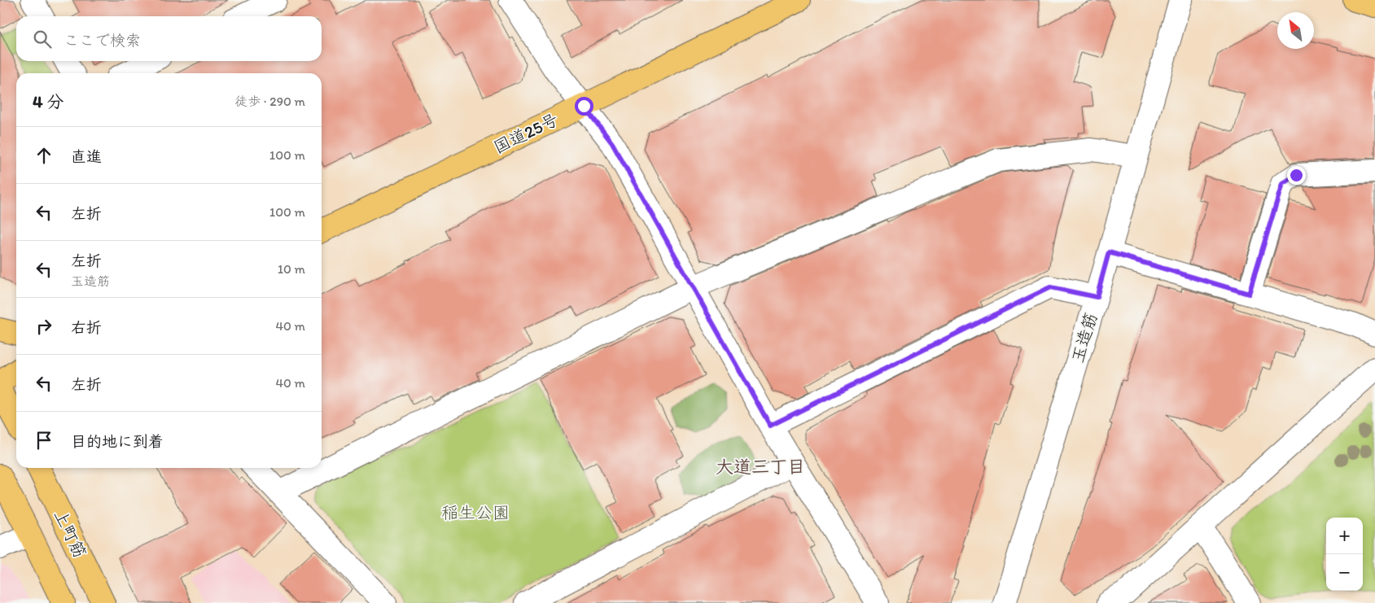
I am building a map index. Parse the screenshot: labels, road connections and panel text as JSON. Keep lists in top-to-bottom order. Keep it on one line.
{"streets":{"main road":["国道25号","上町筋"],"street":["玉造筋"]},"districts":["大道三丁目"],"parks":["稲生公園"],"north":"top left","page":{"search":"ここで検索","heading":["4 分","徒歩 · 290 m"],"list":[["直進","100 m"],["左折","100 m"],["左折","玉造筋","10 m"],["右折","40 m"],["左折","40 m"],"目的地に到着"],"map_buttons":["+","−"]}}
